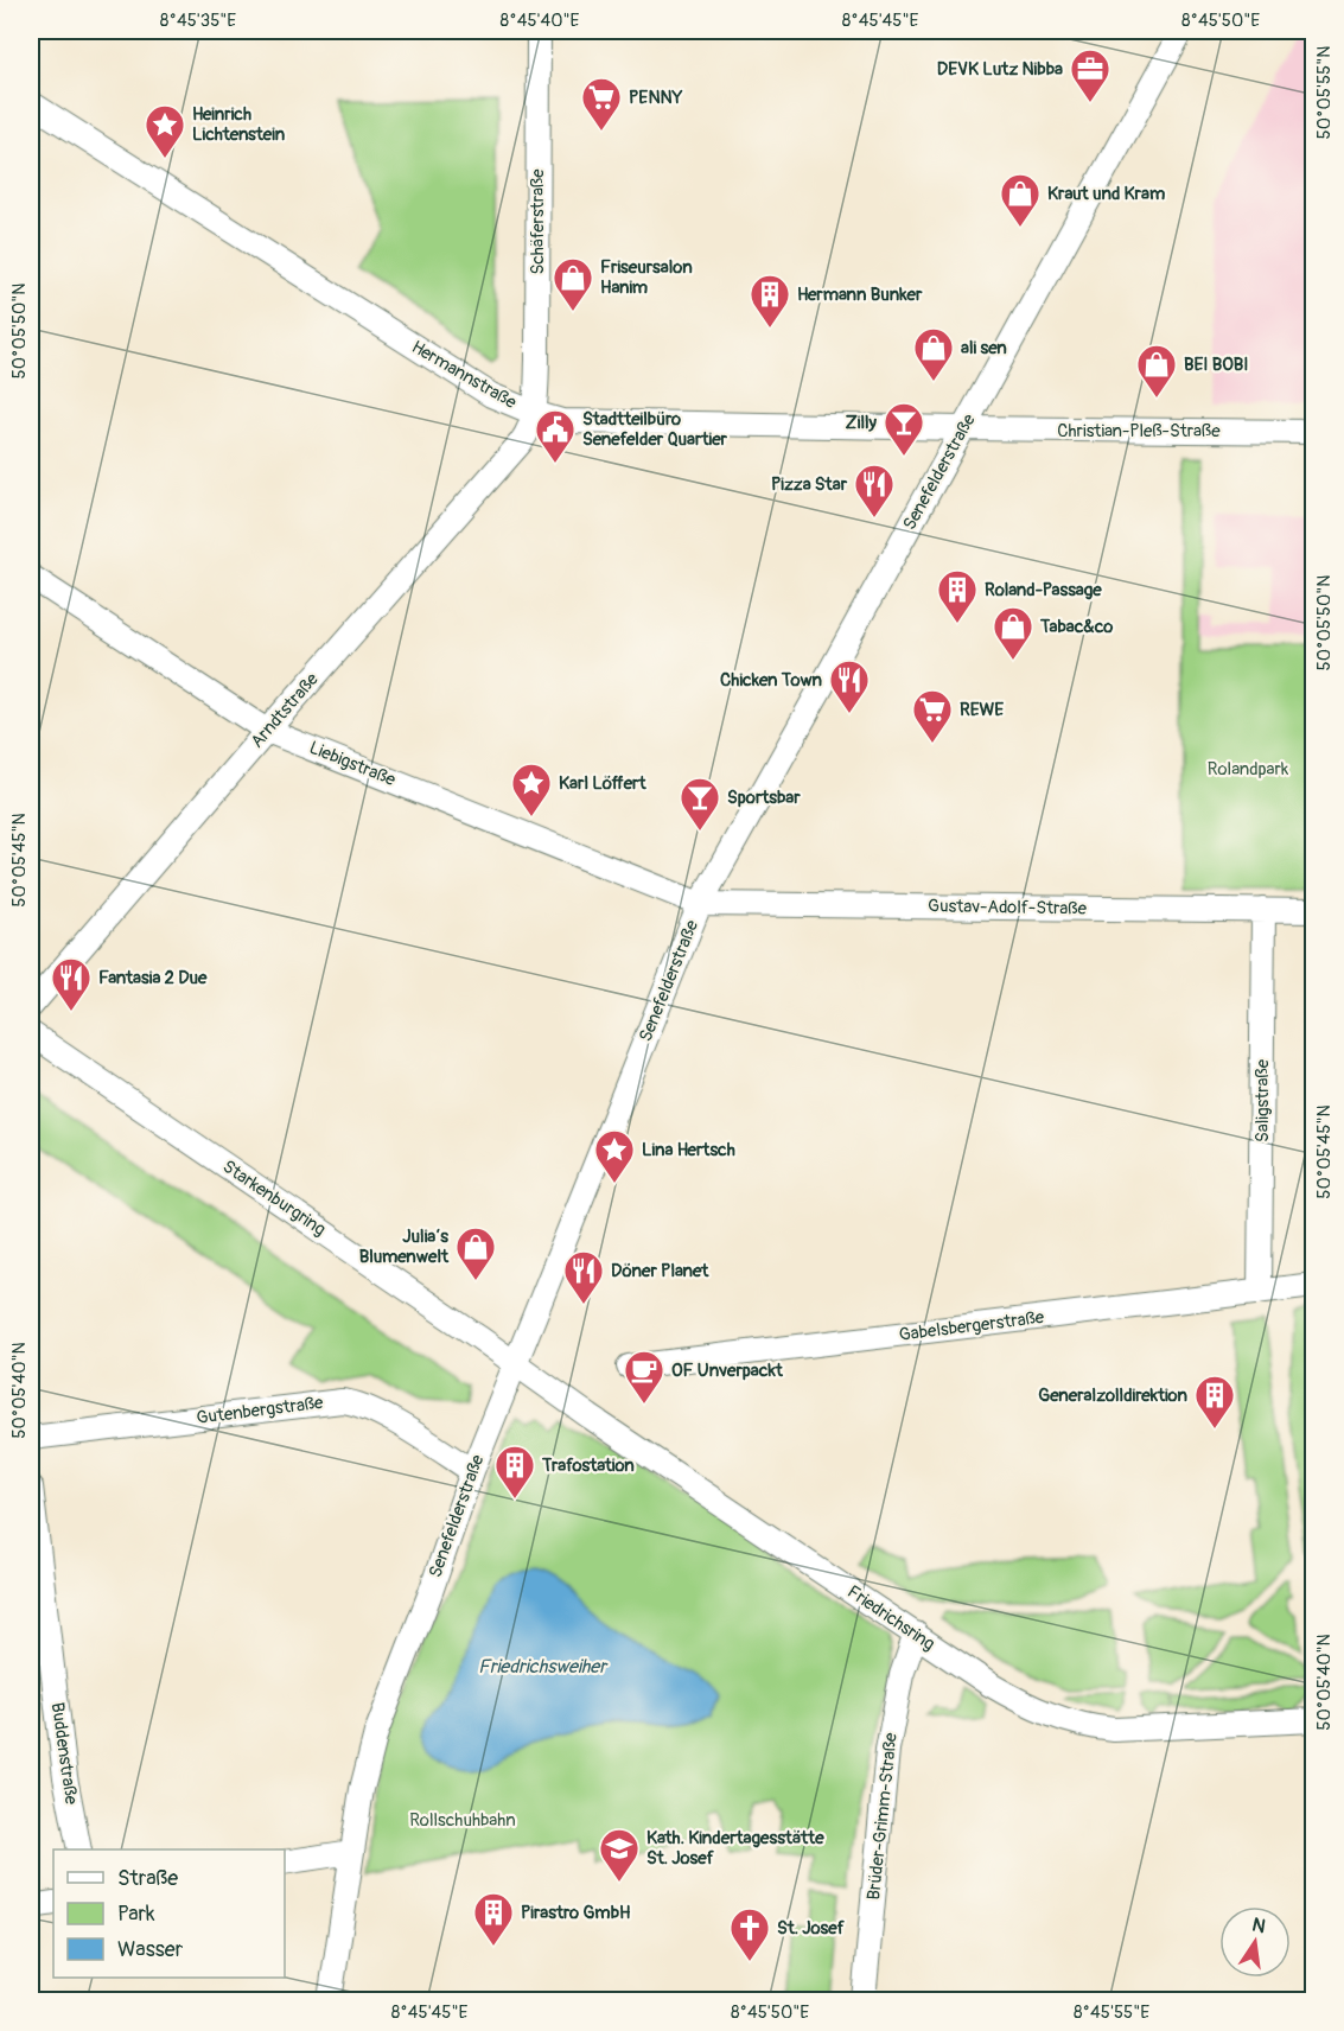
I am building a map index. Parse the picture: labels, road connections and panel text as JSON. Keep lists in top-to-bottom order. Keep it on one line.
{"streets":{"street":["Schäferstraße","Hermannstraße","Christian-Pleß-Straße","Senefelderstraße","Arndtstraße","Liebigstraße","Gustav-Adolf-Straße","Saligstraße","Starkenburgring","Gabelsbergerstraße","Gutenbergstraße","Friedrichsring","Buddenstraße","Brüder-Grimm-Straße"]},"crossings":[["Schäferstraße","Hermannstraße"],["Schäferstraße","Arndtstraße"],["Hermannstraße","Christian-Pleß-Straße"],["Hermannstraße","Senefelderstraße"],["Hermannstraße","Arndtstraße"],["Christian-Pleß-Straße","Senefelderstraße"],["Senefelderstraße","Liebigstraße"],["Senefelderstraße","Gustav-Adolf-Straße"],["Senefelderstraße","Starkenburgring"],["Senefelderstraße","Gutenbergstraße"],["Senefelderstraße","Friedrichsring"],["Arndtstraße","Liebigstraße"],["Liebigstraße","Gustav-Adolf-Straße"],["Gustav-Adolf-Straße","Saligstraße"],["Saligstraße","Gabelsbergerstraße"],["Starkenburgring","Friedrichsring"],["Friedrichsring","Brüder-Grimm-Straße"]],"water":["Friedrichsweiher"],"parks":["Rolandpark","Rollschuhbahn"],"places":{"office":["DEVK Lutz Nibba"],"supermarket":["PENNY","REWE"],"place":["Heinrich Lichtenstein","Karl Löffert","Lina Hertsch"],"shop":["Kraut und Kram","Friseursalon Hanim","ali sen","BEI BOBI","Tabac&co","Julia‘s Blumenwelt"],"building":["Hermann Bunker","Roland-Passage","Generalzolldirektion","Trafostation","Pirastro GmbH"],"bar":["Zilly","Sportsbar"],"public building":["Stadtteilbüro Senefelder Quartier"],"restaurant":["Pizza Star","Chicken Town","Fantasia 2 Due","Döner Planet"],"cafe":["OF Unverpackt"],"school or university":["Kath. Kindertagesstätte St. Josef"],"church":["St. Josef"]},"legend":["Straße","Park","Wasser"],"north":"top","coordinates":["8°45'35\"E","8°45'40\"E","8°45'45\"E","8°45'50\"E","50°05'55\"N","50°05'50\"N","50°05'45\"N","50°05'40\"N","8°45'55\"E"]}
